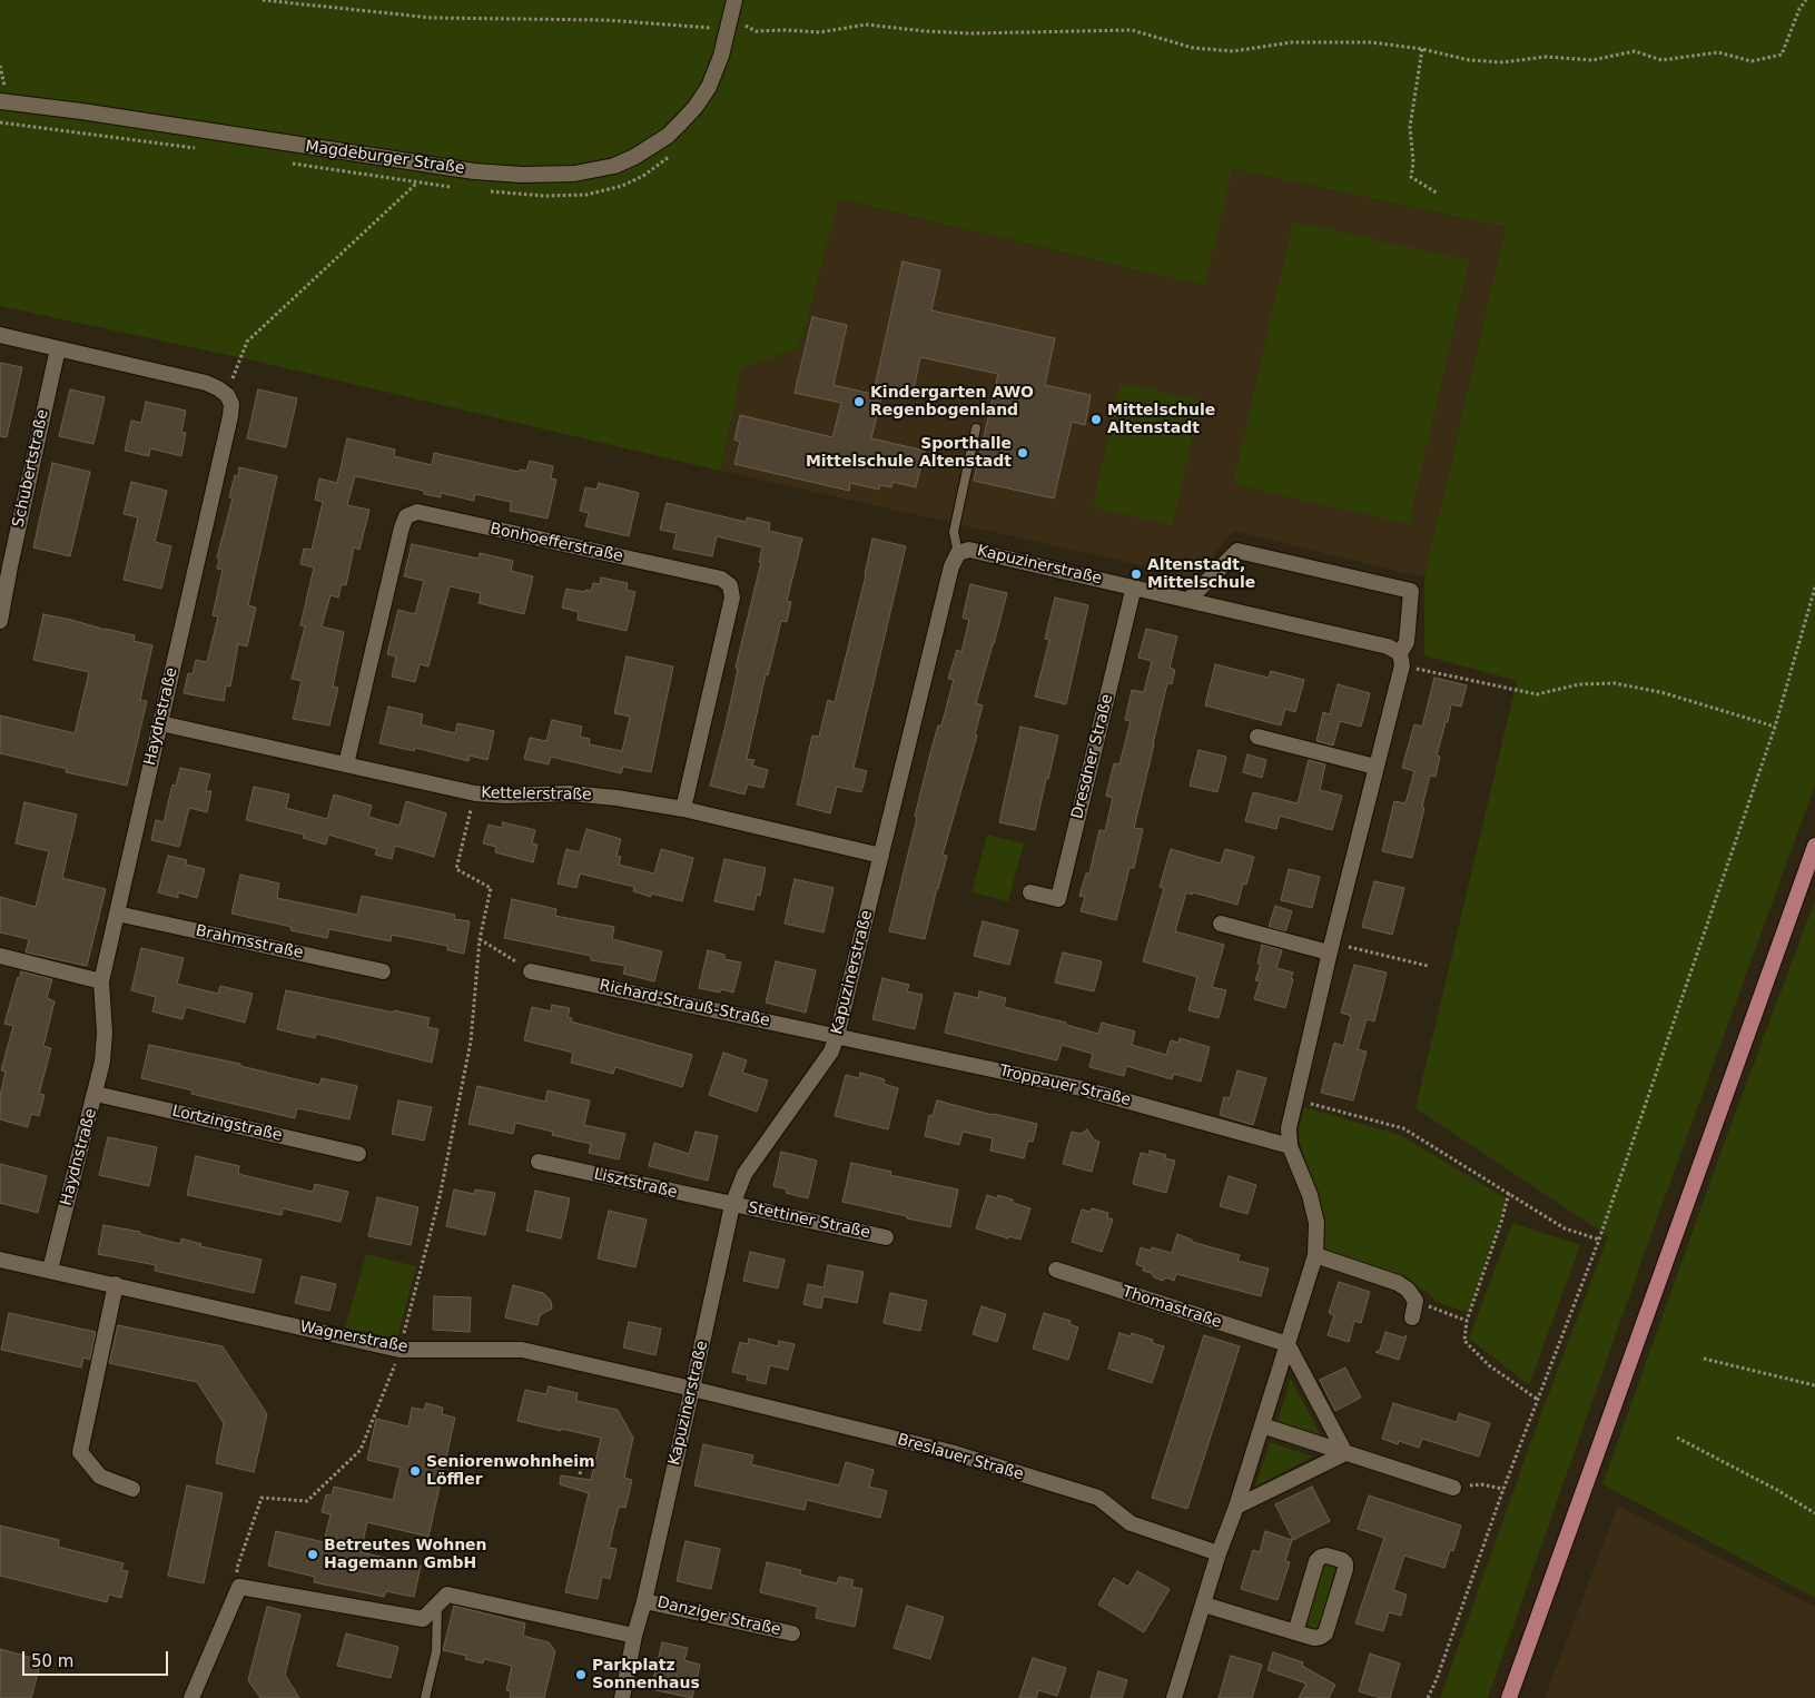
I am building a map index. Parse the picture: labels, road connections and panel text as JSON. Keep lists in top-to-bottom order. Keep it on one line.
{"streets":{"street":["Magdeburger Straße","Schubertstraße","Bonhoefferstraße","Kapuzinerstraße","Haydnstraße","Dresdner Straße","Kettelerstraße","Brahmsstraße","Richard-Strauß-Straße","Troppauer Straße","Lortzingstraße","Lisztstraße","Stettiner Straße","Thomastraße","Wagnerstraße","Breslauer Straße","Danziger Straße"]},"crossings":[["Bonhoefferstraße","Kettelerstraße"],["Kapuzinerstraße","Dresdner Straße"],["Kapuzinerstraße","Kettelerstraße"],["Kapuzinerstraße","Richard-Strauß-Straße"],["Kapuzinerstraße","Troppauer Straße"],["Kapuzinerstraße","Lisztstraße"],["Kapuzinerstraße","Stettiner Straße"],["Kapuzinerstraße","Wagnerstraße"],["Kapuzinerstraße","Breslauer Straße"],["Kapuzinerstraße","Danziger Straße"],["Haydnstraße","Kettelerstraße"],["Haydnstraße","Brahmsstraße"],["Haydnstraße","Lortzingstraße"],["Haydnstraße","Wagnerstraße"],["Richard-Strauß-Straße","Troppauer Straße"],["Lisztstraße","Stettiner Straße"],["Wagnerstraße","Breslauer Straße"]],"places":["Kindergarten AWO Regenbogenland","Mittelschule Altenstadt","Sporthalle Mittelschule Altenstadt","Altenstadt, Mittelschule","Seniorenwohnheim Löffler","Betreutes Wohnen Hagemann GmbH","Parkplatz Sonnenhaus"],"scale_bar":"50 m"}
